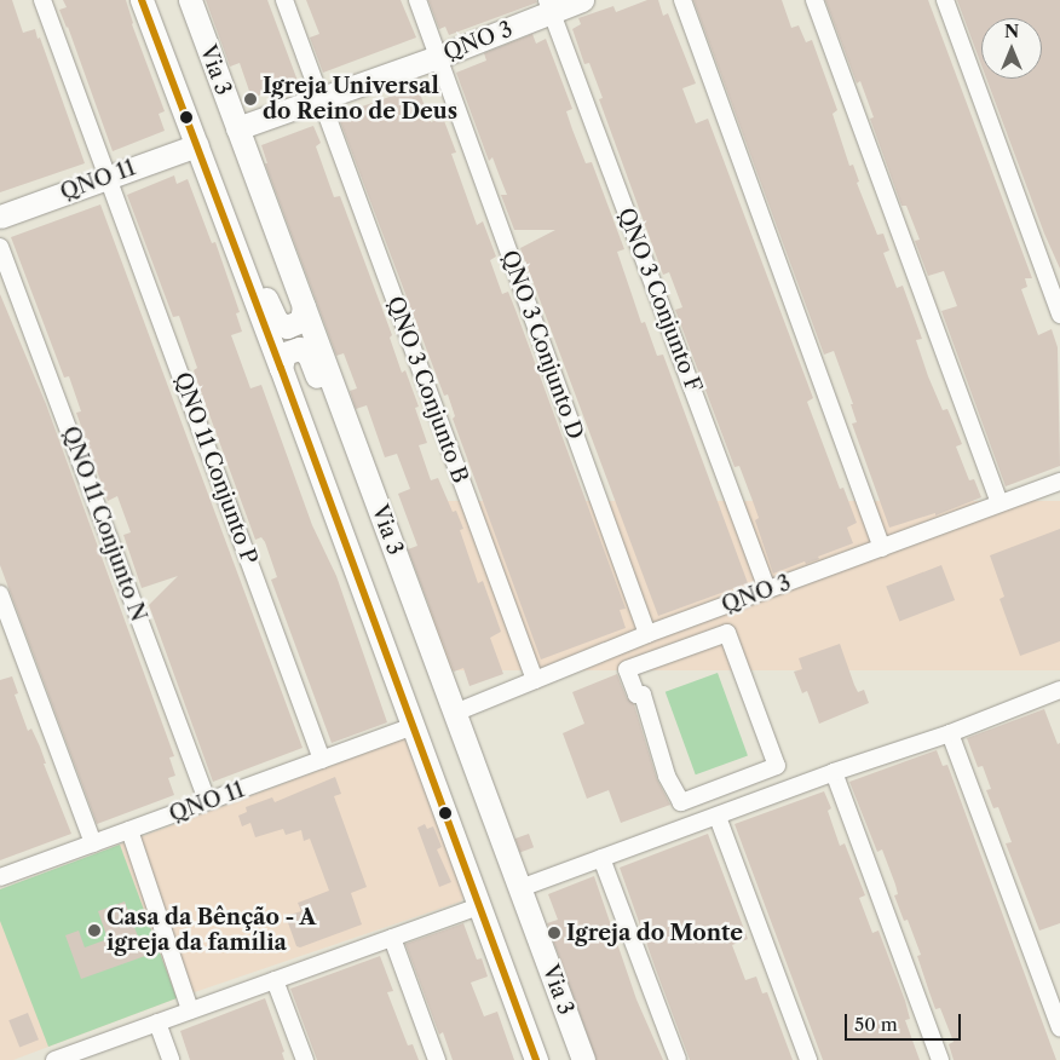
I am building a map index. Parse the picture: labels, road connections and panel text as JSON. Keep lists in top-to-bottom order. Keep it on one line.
{"streets":{"main road":["QNO 3","Via 3","QNO 11"],"street":["QNO 3 Conjunto F","QNO 3 Conjunto D","QNO 3 Conjunto B","QNO 11 Conjunto P","QNO 11 Conjunto N"]},"crossings":[["QNO 3","Via 3"],["QNO 3","QNO 3 Conjunto F"],["QNO 3","QNO 3 Conjunto D"],["QNO 3","QNO 3 Conjunto B"],["Via 3","QNO 11"],["QNO 11","QNO 11 Conjunto P"],["QNO 11","QNO 11 Conjunto N"]],"places":["Igreja Universal do Reino de Deus","Casa da Bênção - A igreja da família","Igreja do Monte"],"scale_bar":"50 m","north":"top"}
